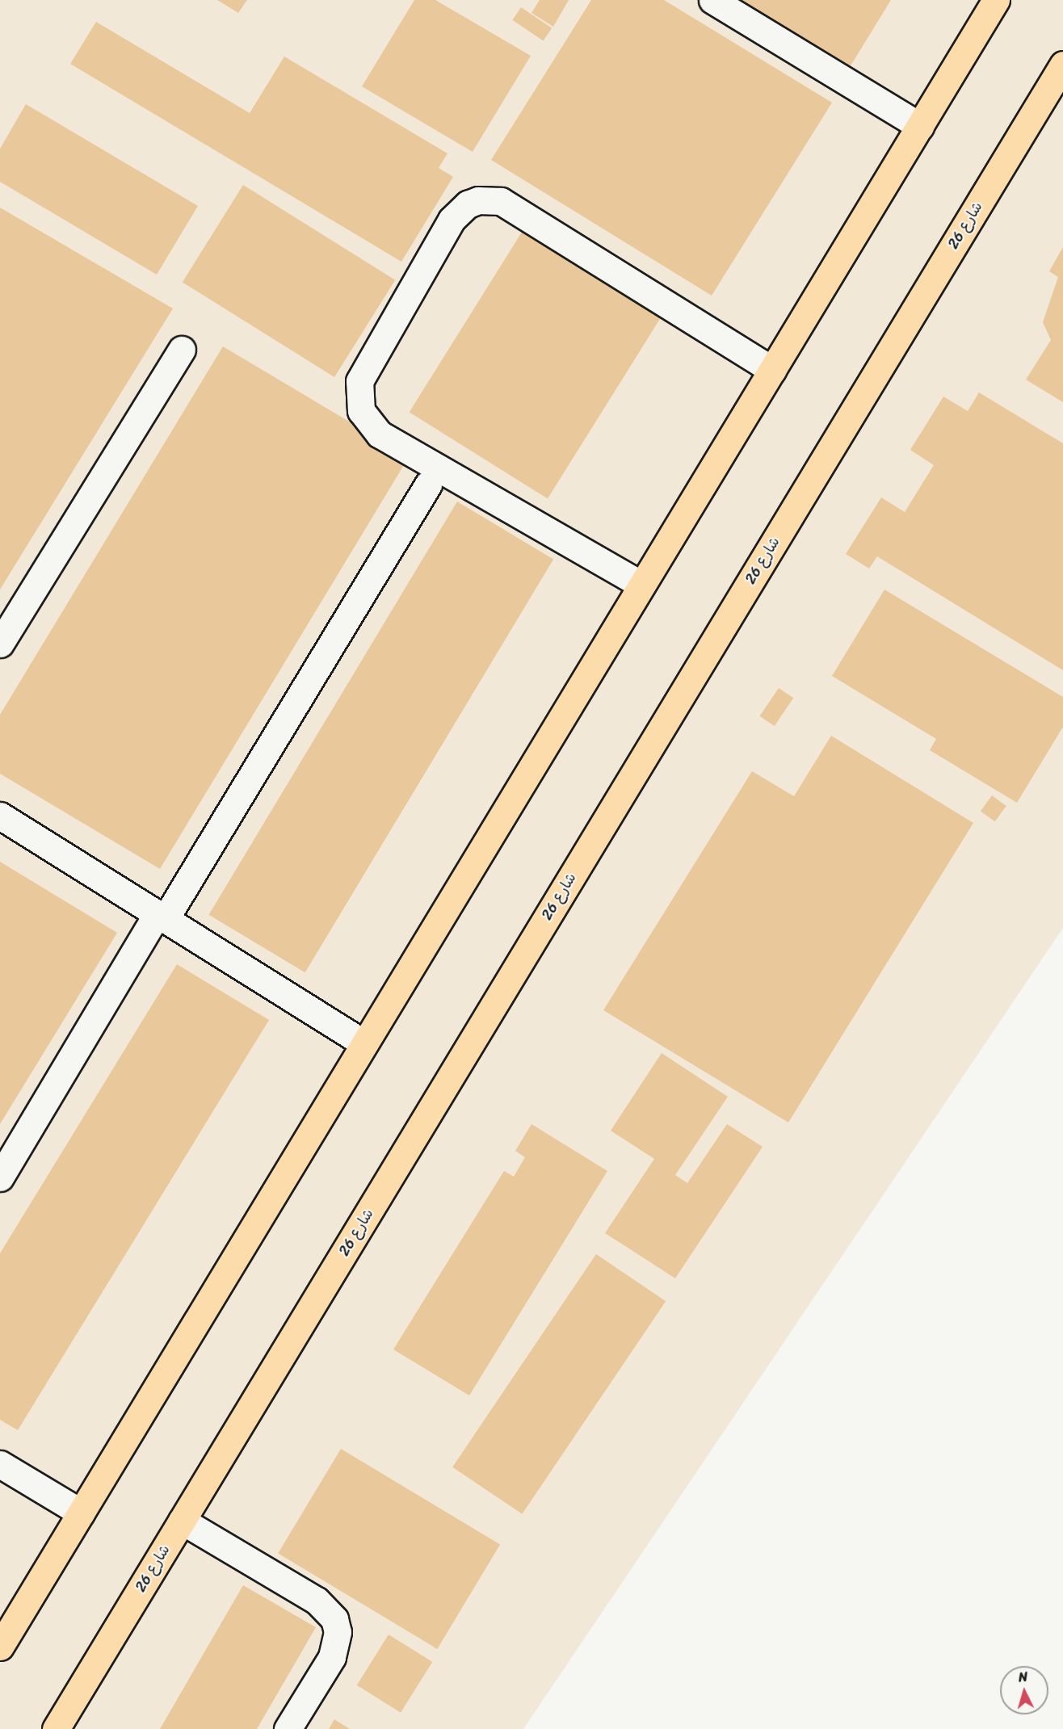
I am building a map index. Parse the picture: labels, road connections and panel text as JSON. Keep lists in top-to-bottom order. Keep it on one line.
{"streets":{"main road":["شارع 26"]},"north":"top"}
